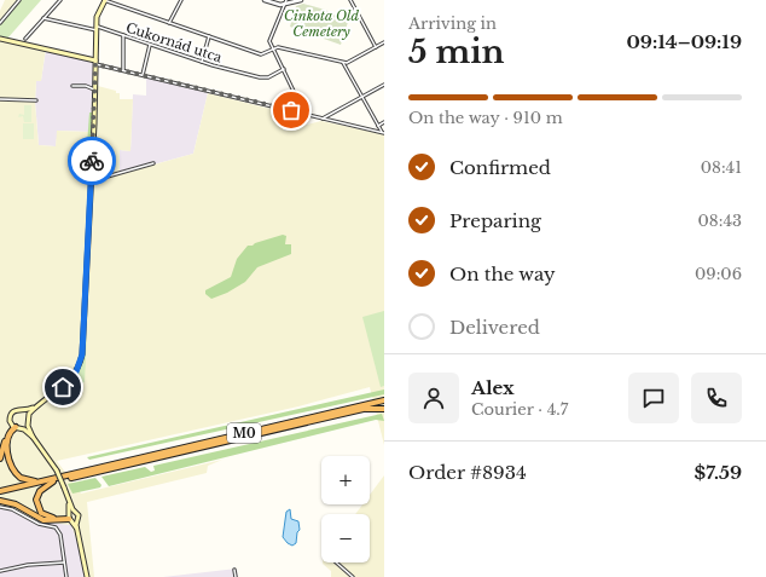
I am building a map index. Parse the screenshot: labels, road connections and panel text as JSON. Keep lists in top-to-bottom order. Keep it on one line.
{"streets":{"highway":["M0"],"street":["Cukornád utca"]},"parks":["Cinkota Old Cemetery"],"page":{"heading":["5 min","Arriving in","09:14–09:19"],"panel":["Alex","Courier · 4.7","Order #8934","$7.59"],"bar":"On the way · 910 m","list":[["Confirmed","08:41"],["Preparing","08:43"],["On the way","09:06"],"Delivered"],"map_buttons":["+","−"]}}
